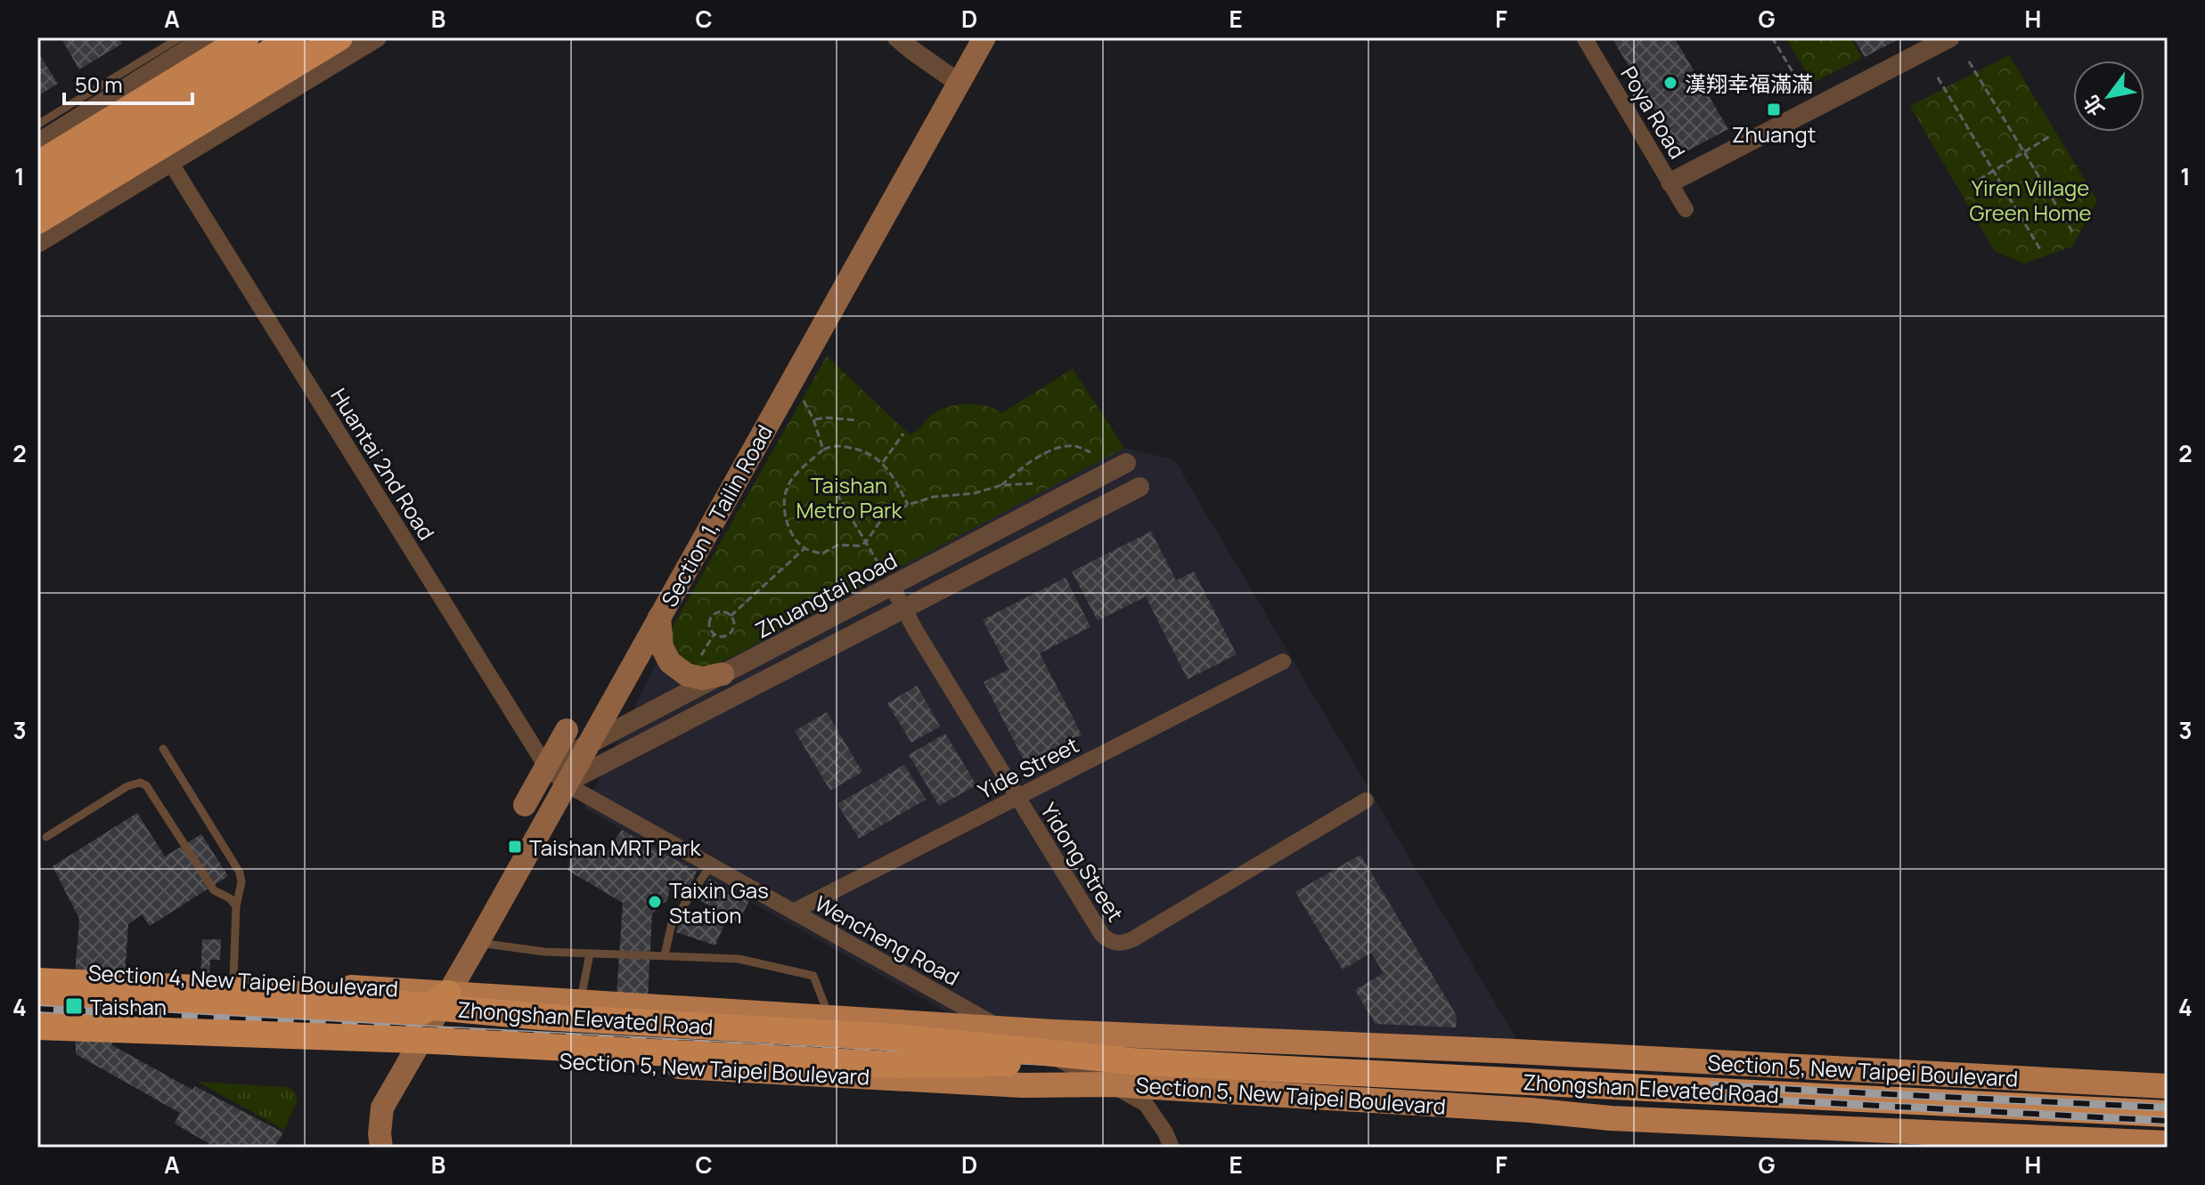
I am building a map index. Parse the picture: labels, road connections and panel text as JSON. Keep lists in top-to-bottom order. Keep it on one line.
{"streets":{"highway":["Zhongshan Elevated Road"],"main road":["Section 1, Tailin Road","Section 4, New Taipei Boulevard","Section 5, New Taipei Boulevard"],"street":["Poya Road","Huantai 2nd Road","Zhuangtai Road","Yide Street","Yidong Street","Wencheng Road"]},"crossings":[["Huantai 2nd Road","Section 1, Tailin Road"],["Huantai 2nd Road","Zhuangtai Road"],["Huantai 2nd Road","Wencheng Road"],["Section 1, Tailin Road","Zhuangtai Road"],["Section 1, Tailin Road","Wencheng Road"],["Section 1, Tailin Road","Section 4, New Taipei Boulevard"],["Section 1, Tailin Road","Section 5, New Taipei Boulevard"],["Zhuangtai Road","Yidong Street"],["Yide Street","Yidong Street"],["Yide Street","Wencheng Road"],["Wencheng Road","Section 5, New Taipei Boulevard"],["Section 4, New Taipei Boulevard","Section 5, New Taipei Boulevard"]],"parks":["Yiren Village Green Home","Taishan Metro Park"],"places":{"other":["漢翔幸福滿滿","Taixin Gas Station"],"transit":["Zhuangt","Taishan MRT Park","Taishan"]},"scale_bar":"50 m","north":"bottom left","grid":{"columns":["A","B","C","D","E","F","G","H"],"rows":["1","2","3","4"]}}
